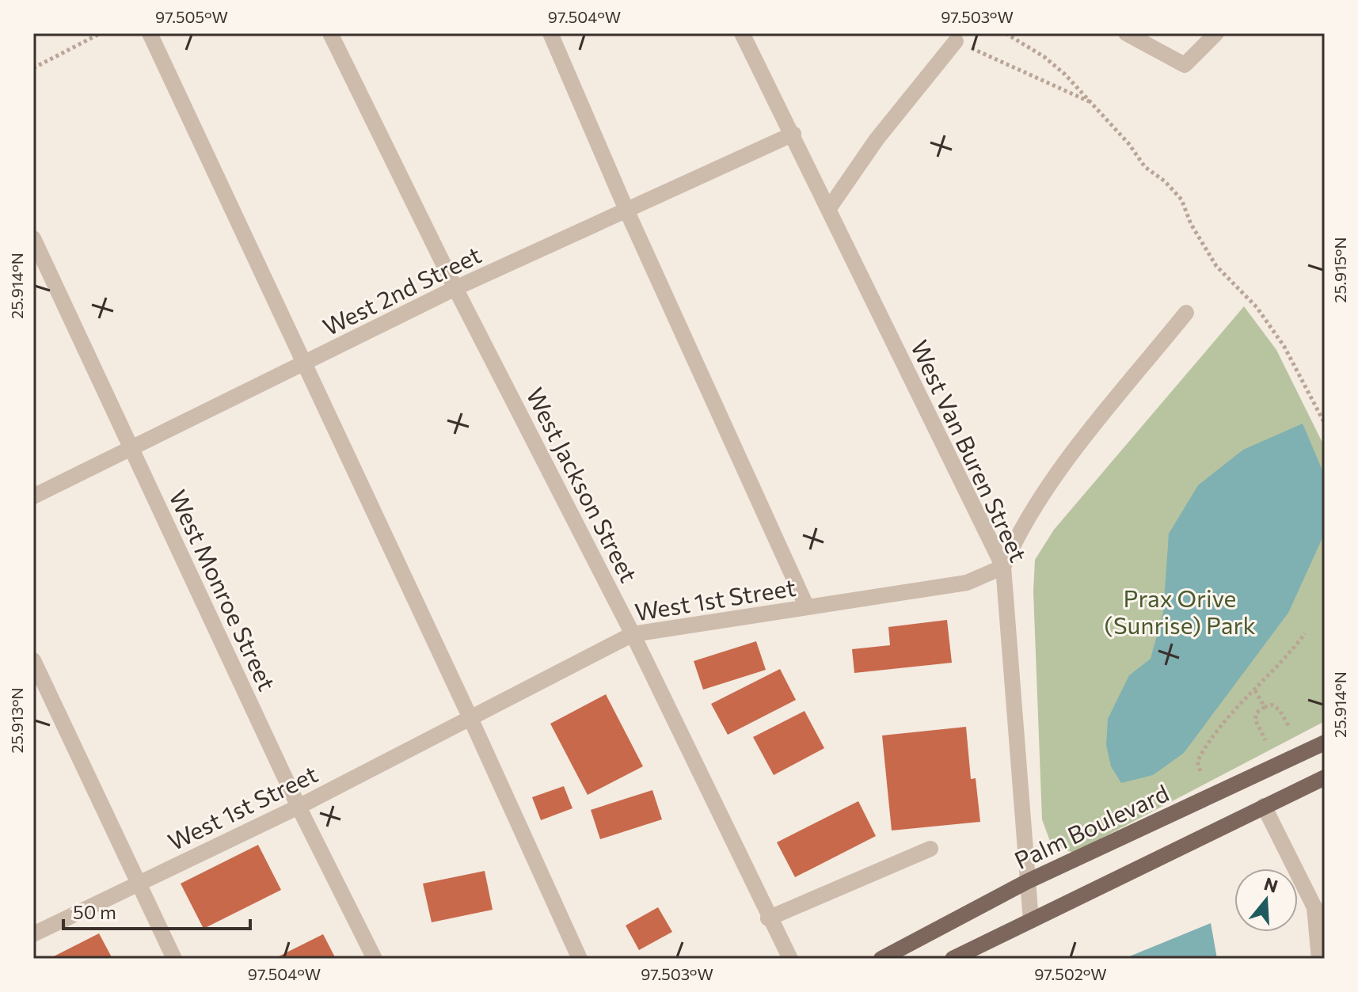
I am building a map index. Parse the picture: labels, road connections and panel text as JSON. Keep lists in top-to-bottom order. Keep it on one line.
{"streets":{"main road":["Palm Boulevard"],"street":["West 2nd Street","West Van Buren Street","West Jackson Street","West Monroe Street","West 1st Street"]},"crossings":[["West 2nd Street","West Van Buren Street"],["West 2nd Street","West Jackson Street"],["West 2nd Street","West Monroe Street"],["West Van Buren Street","West 1st Street"],["West Van Buren Street","Palm Boulevard"],["West Jackson Street","West 1st Street"],["West Monroe Street","West 1st Street"]],"parks":["Prax Orive (Sunrise) Park"],"scale_bar":"50 m","north":"top","coordinates":["97.505°W","97.504°W","97.503°W","25.915°N","25.914°N","25.913°N","97.502°W"]}
